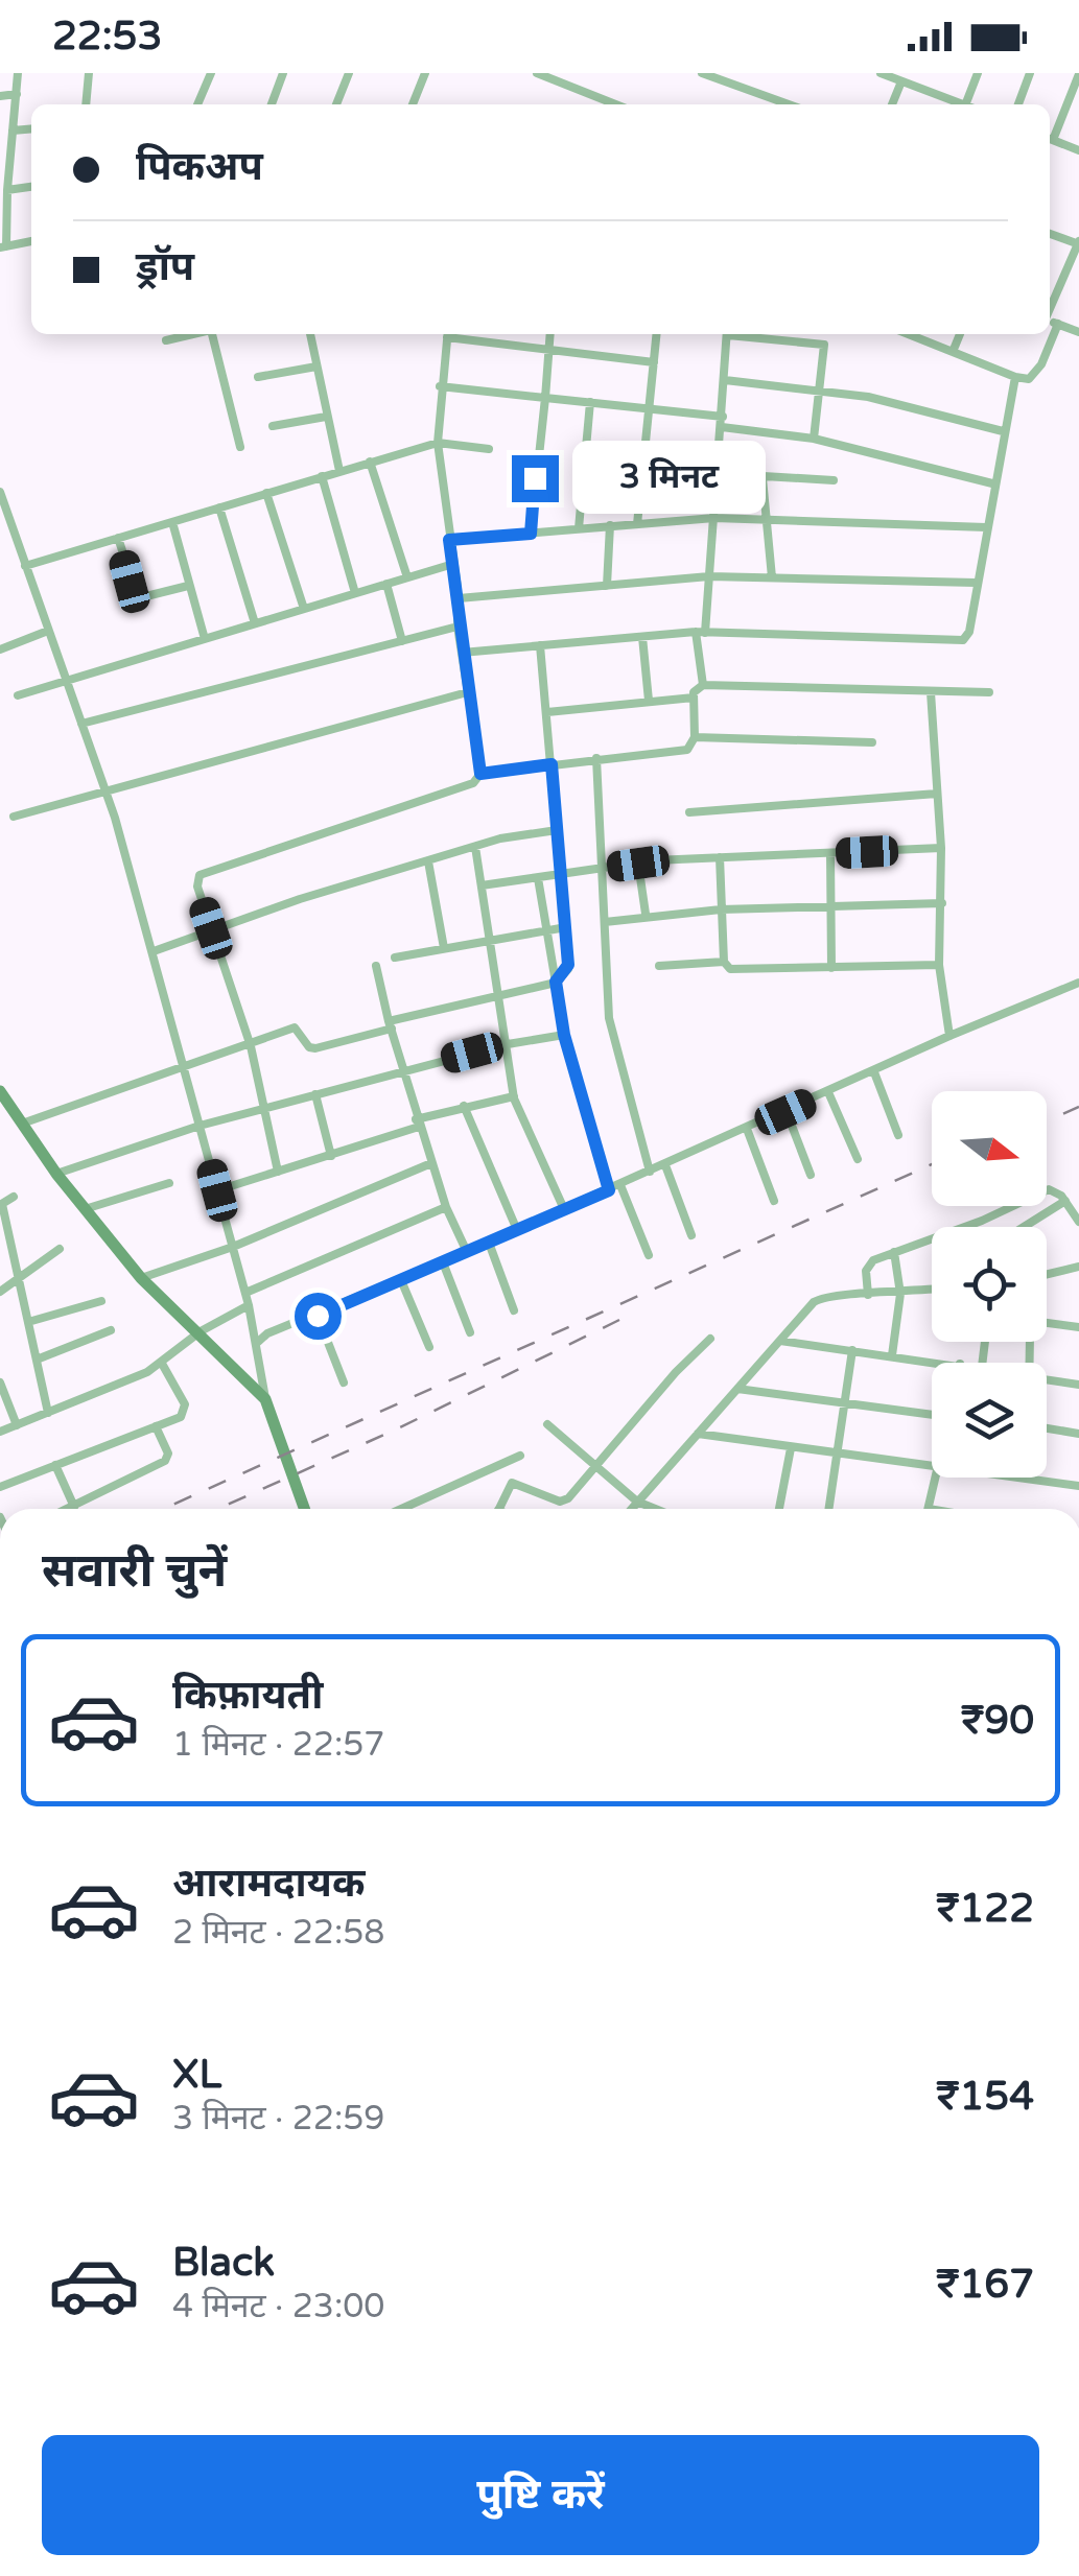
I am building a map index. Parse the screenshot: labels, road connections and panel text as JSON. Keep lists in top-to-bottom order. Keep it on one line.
{"north":"right","page":{"status":"22:53","banner":["पिकअप","ड्रॉप"],"bubble":"3 मिनट","heading":"सवारी चुनें","list":[{"name":"किफ़ायती","note":"1 मिनट · 22:57","value":"₹90"},{"name":"आरामदायक","note":"2 मिनट · 22:58","value":"₹122"},{"name":"XL","note":"3 मिनट · 22:59","value":"₹154"},{"name":"Black","note":"4 मिनट · 23:00","value":"₹167"}],"buttons":"पुष्टि करें"}}
